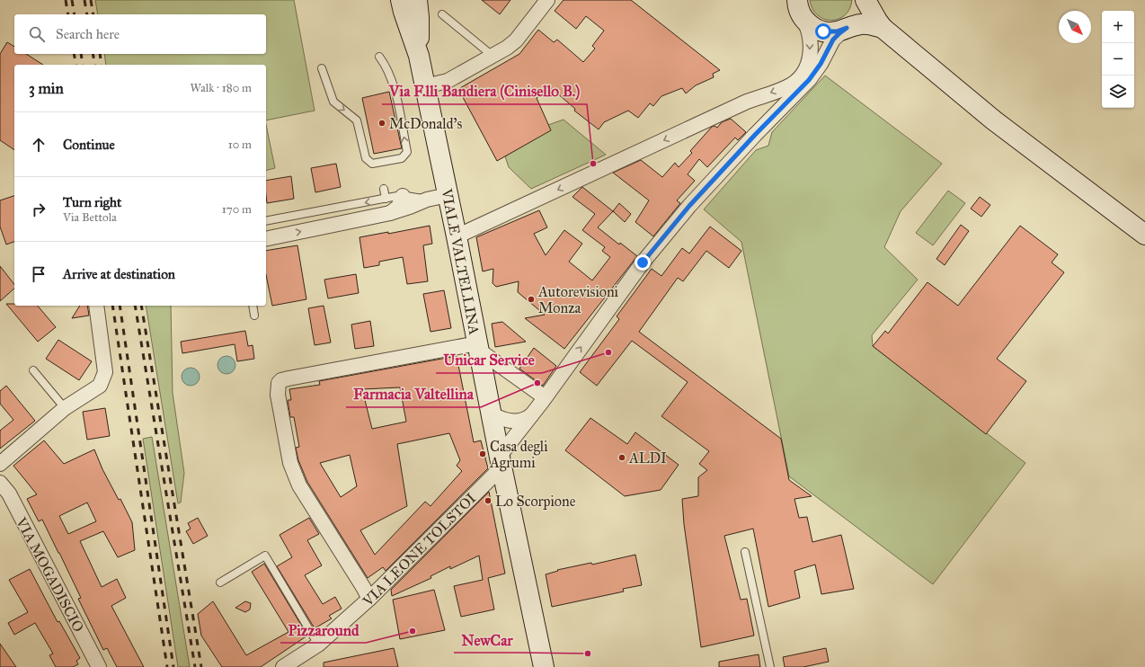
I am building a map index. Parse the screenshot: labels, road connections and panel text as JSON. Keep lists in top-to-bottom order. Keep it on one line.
{"streets":{"main road":["VIALE VALTELLINA"],"street":["VIA LEONE TOLSTOI","VIA MOGADISCIO"]},"crossings":[["VIALE VALTELLINA","VIA LEONE TOLSTOI"]],"one_way":["VIA LEONE TOLSTOI"],"places":["McDonald's","Via F.lli Bandiera (Cinisello B.)","Autorevisioni Monza","Unicar Service","Farmacia Valtellina","Casa degli Agrumi","ALDI","Lo Scorpione","Pizzaround","NewCar"],"north":"bottom right","page":{"map_buttons":["+","−"],"search":"Search here","heading":["3 min","Walk · 180 m"],"list":[["Continue","10 m"],["Turn right","Via Bettola","170 m"],"Arrive at destination"]}}
